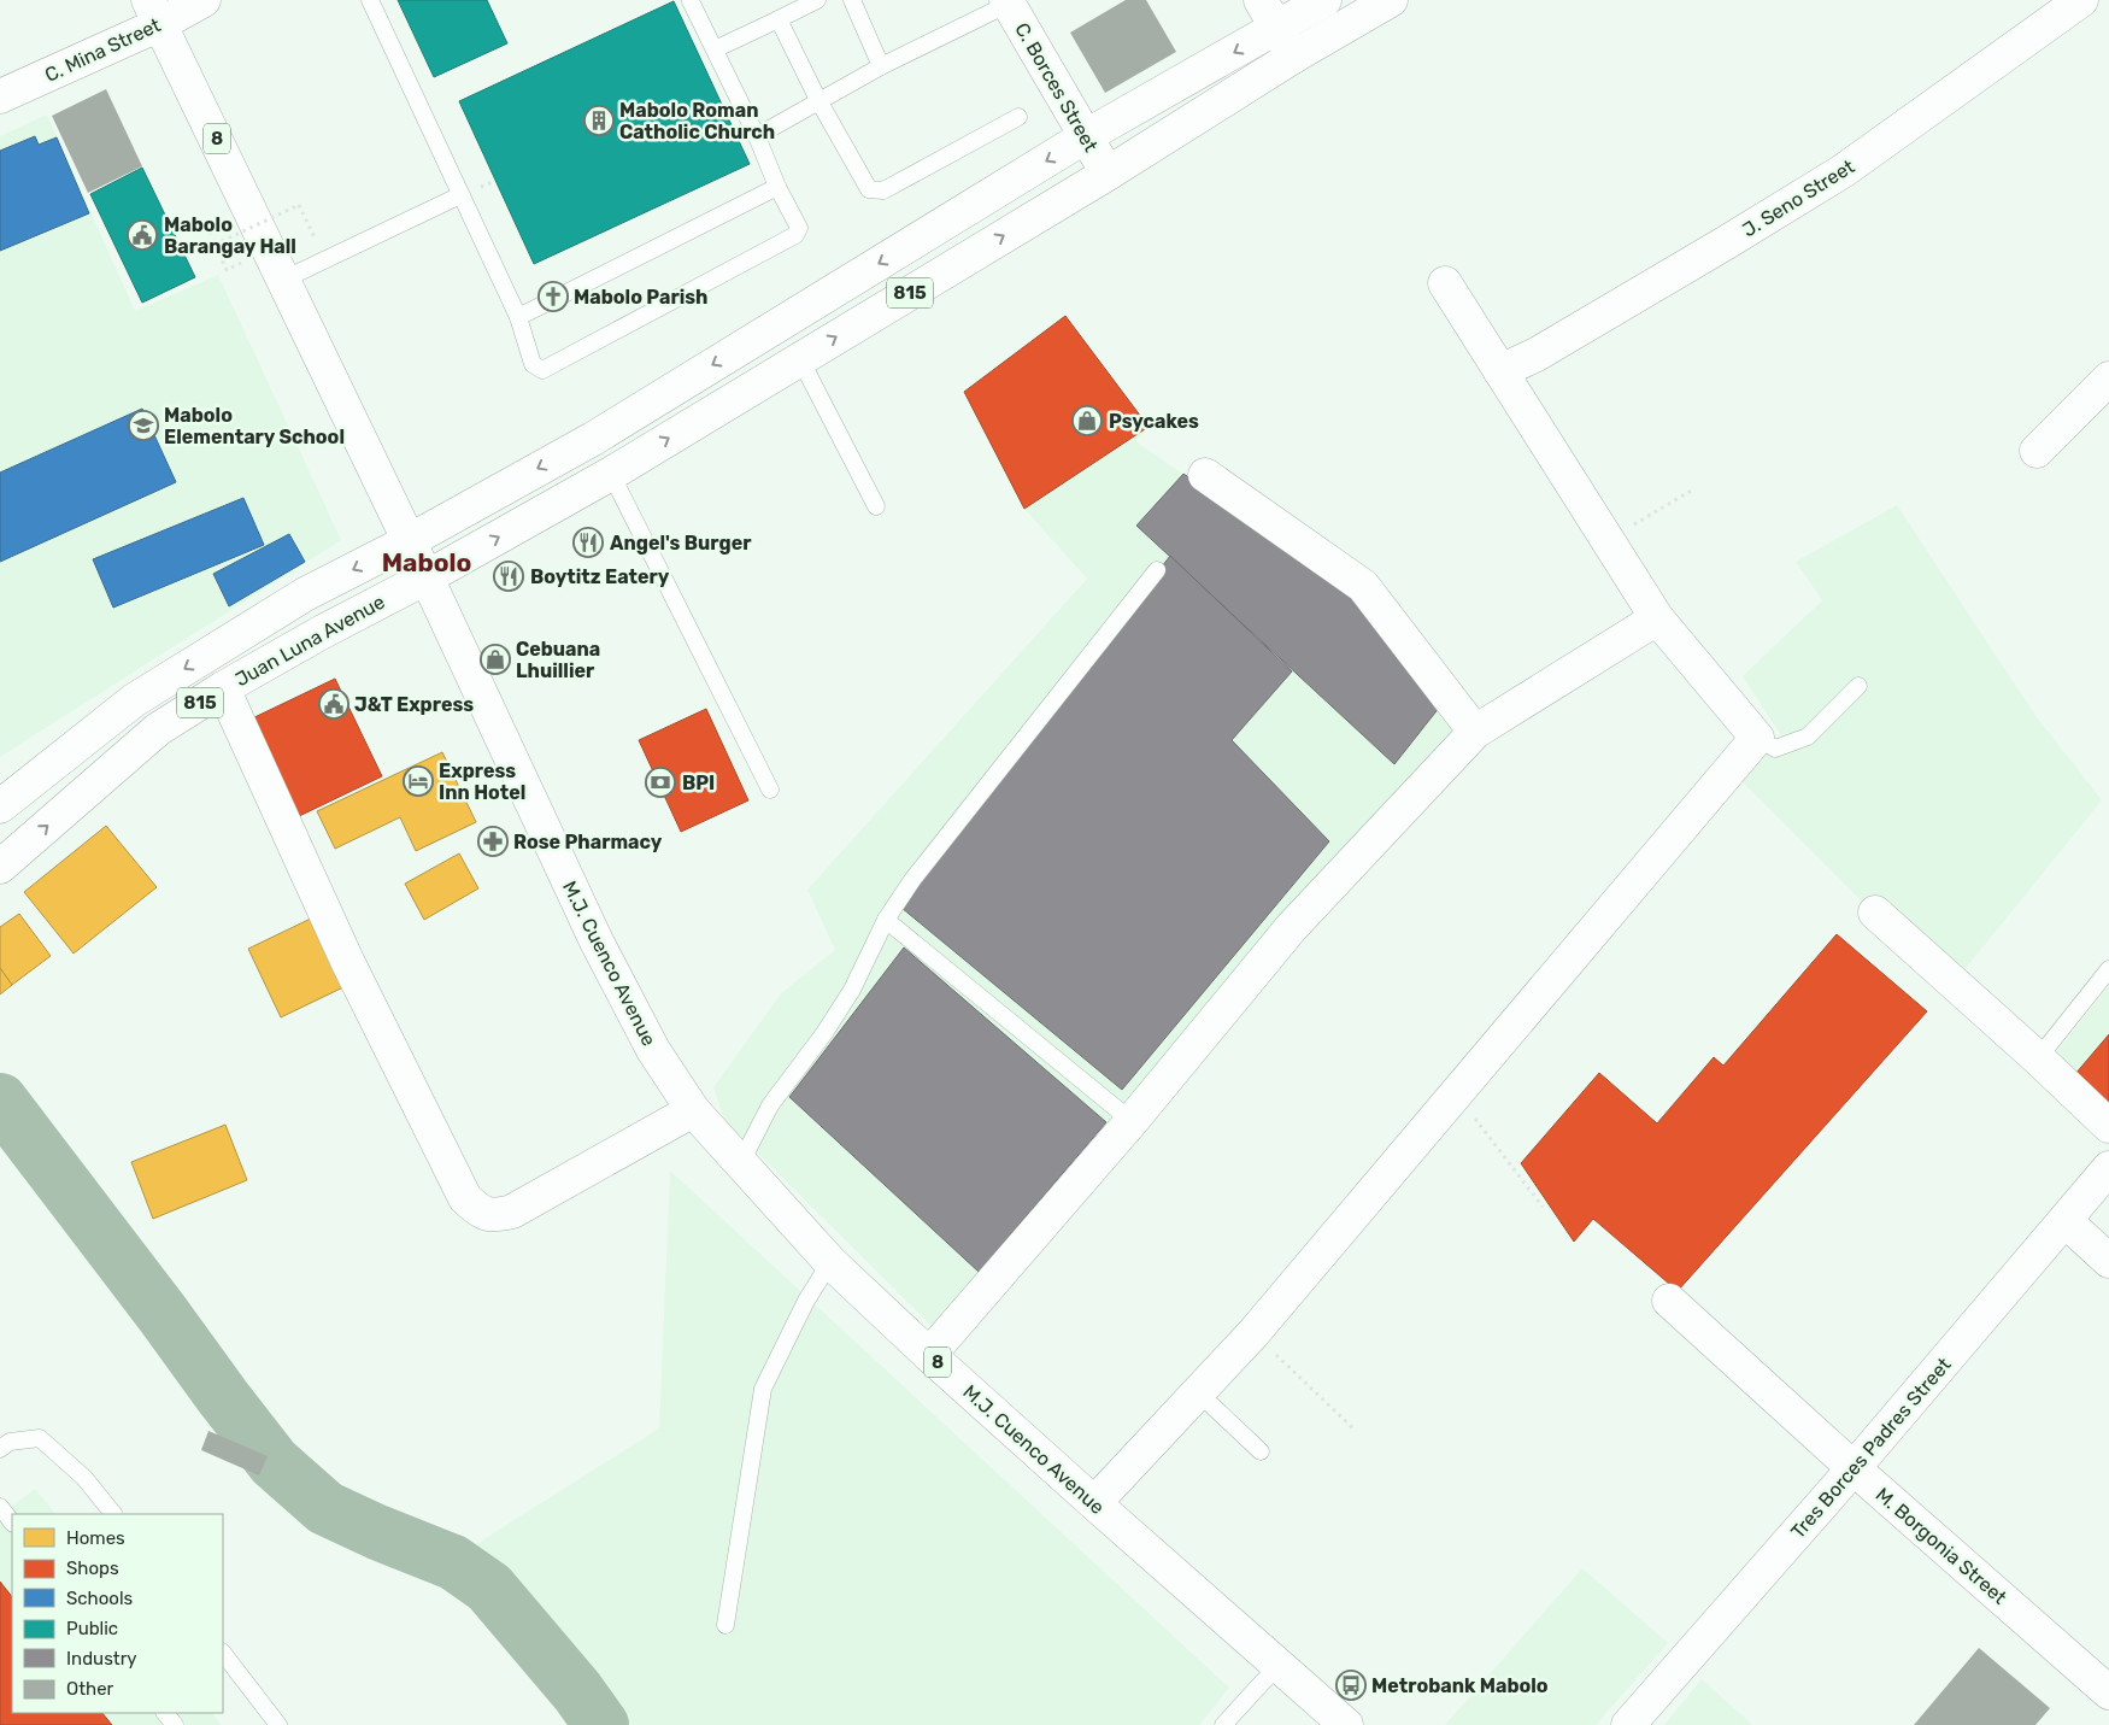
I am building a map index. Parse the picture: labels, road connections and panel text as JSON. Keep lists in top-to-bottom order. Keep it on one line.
{"streets":{"street":["C. Mina Street","C. Borces Street","8","J. Seno Street","815","Juan Luna Avenue","M.J. Cuenco Avenue","Tres Borces Padres Street","M. Borgonia Street"]},"crossings":[["C. Mina Street","M.J. Cuenco Avenue"],["C. Borces Street","815"],["815","Juan Luna Avenue"],["815","M.J. Cuenco Avenue"],["Juan Luna Avenue","M.J. Cuenco Avenue"],["Tres Borces Padres Street","M. Borgonia Street"]],"districts":["Mabolo"],"places":{"building":["Mabolo Roman Catholic Church"],"public building":["Mabolo Barangay Hall","J&T Express"],"church":["Mabolo Parish"],"shop":["Psycakes","Cebuana Lhuillier"],"school or university":["Mabolo Elementary School"],"restaurant":["Angel's Burger","Boytitz Eatery"],"hotel":["Express Inn Hotel"],"bank":["BPI"],"pharmacy":["Rose Pharmacy"],"bus stop":["Metrobank Mabolo"]},"legend":["Homes","Shops","Schools","Public","Industry","Other"]}
